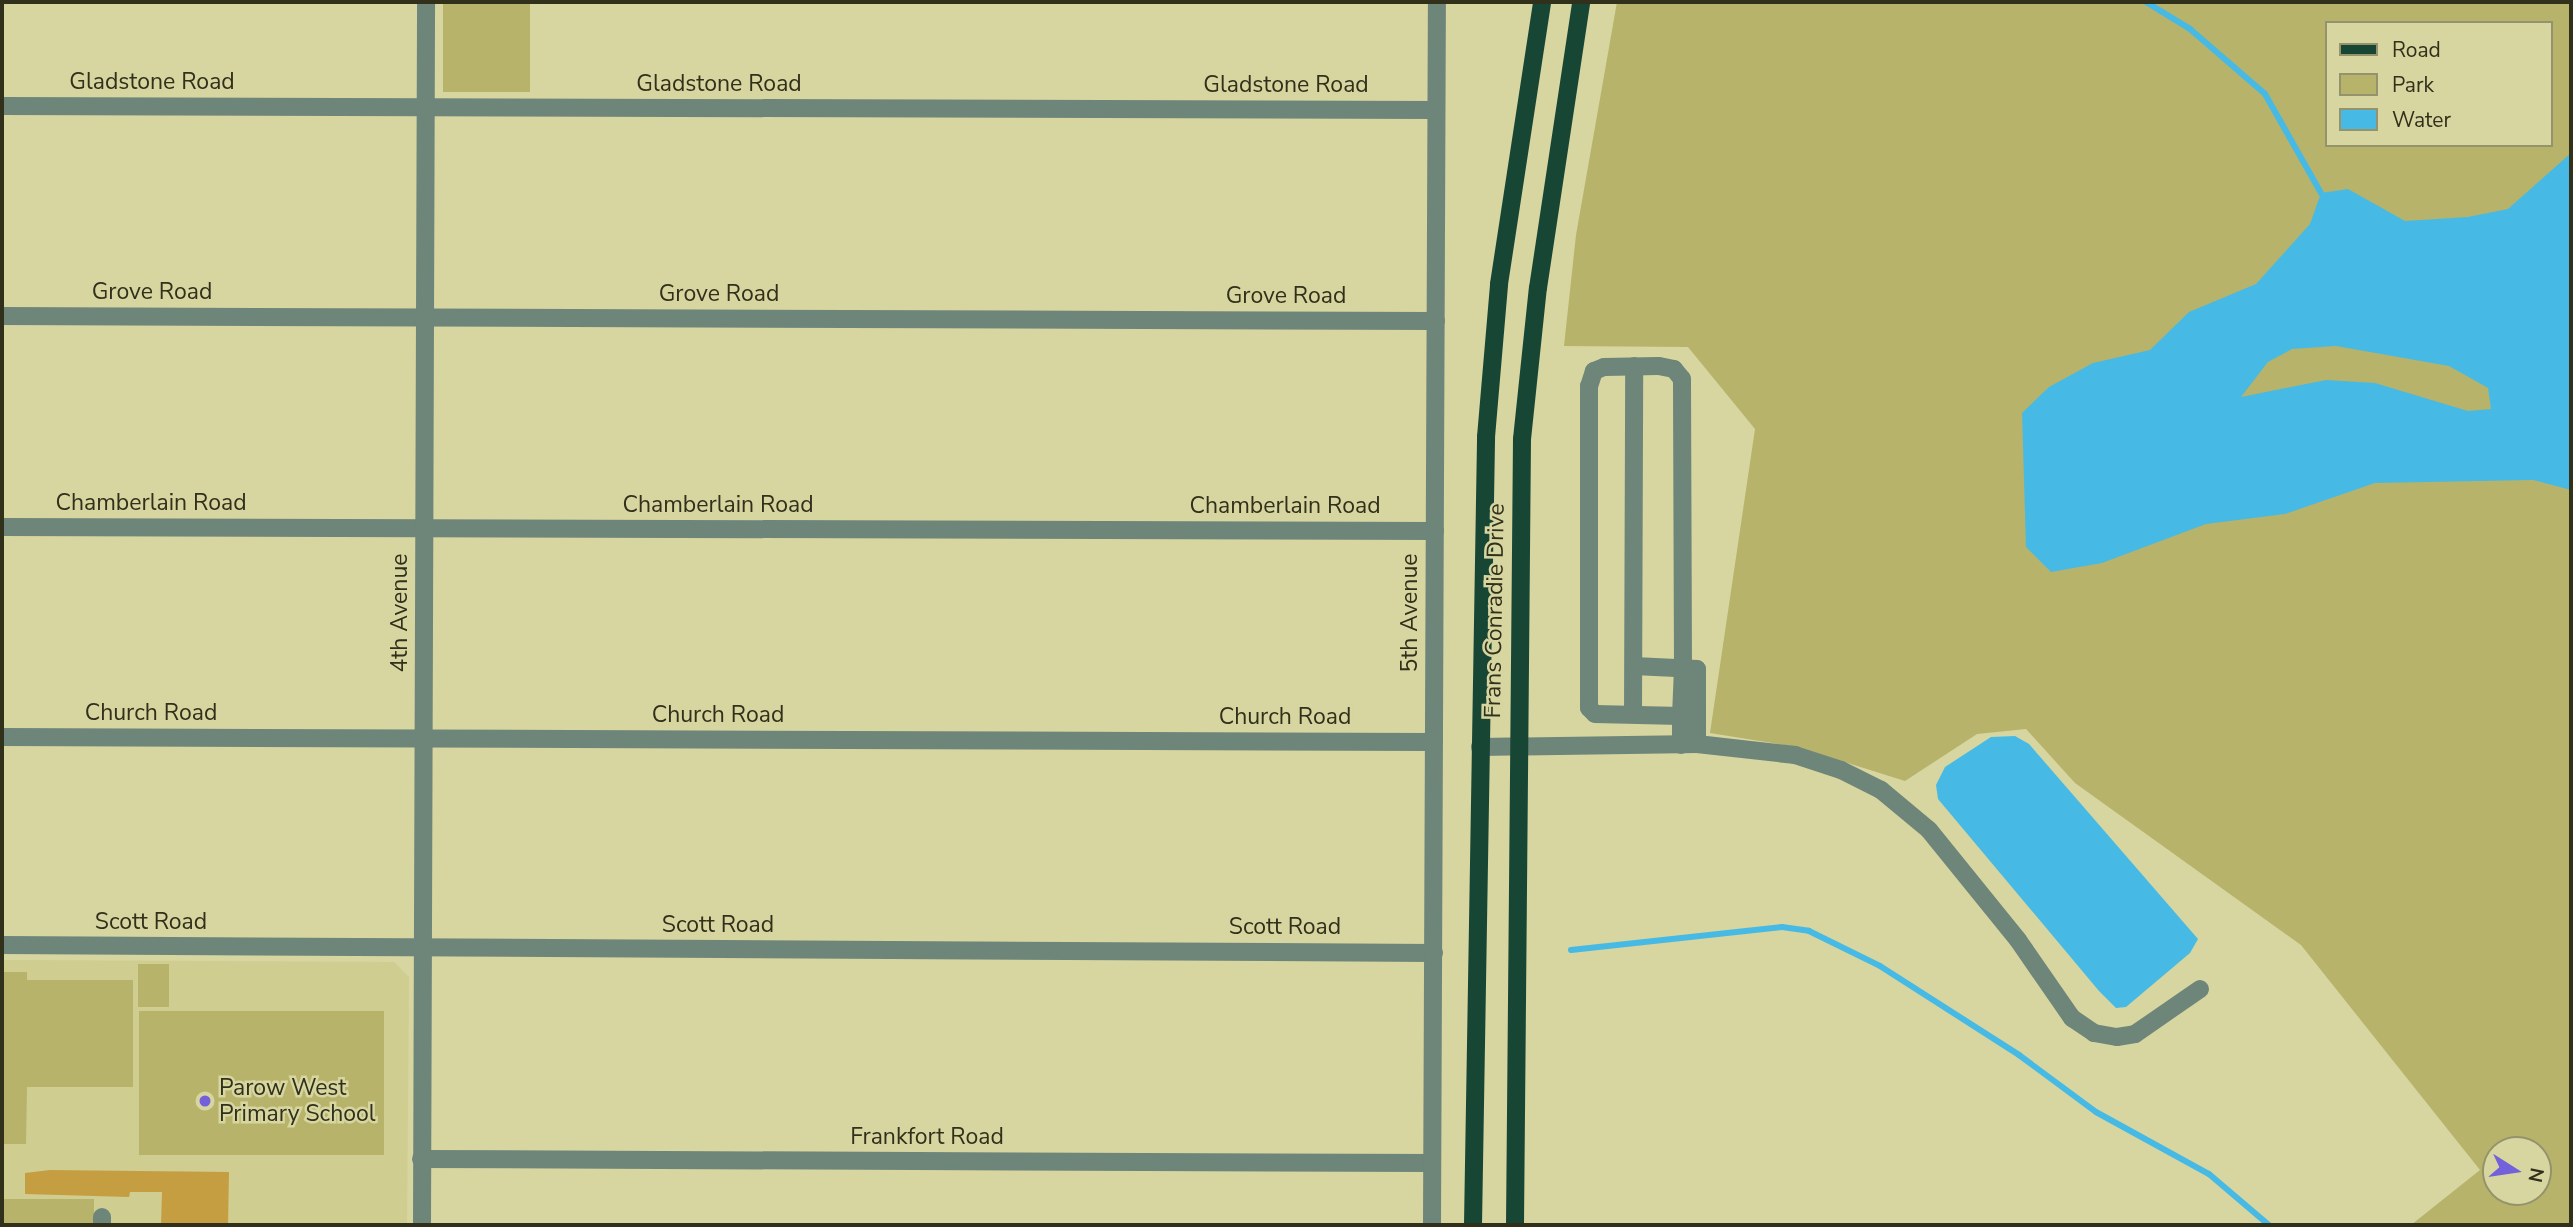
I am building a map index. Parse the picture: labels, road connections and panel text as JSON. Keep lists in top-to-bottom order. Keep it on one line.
{"streets":{"main road":["Frans Conradie Drive"],"street":["Gladstone Road","Grove Road","Chamberlain Road","4th Avenue","5th Avenue","Church Road","Scott Road","Frankfort Road"]},"crossings":[["Gladstone Road","4th Avenue"],["Gladstone Road","5th Avenue"],["Grove Road","4th Avenue"],["Grove Road","5th Avenue"],["Chamberlain Road","4th Avenue"],["Chamberlain Road","5th Avenue"],["4th Avenue","Church Road"],["4th Avenue","Scott Road"],["4th Avenue","Frankfort Road"],["5th Avenue","Church Road"],["5th Avenue","Scott Road"],["5th Avenue","Frankfort Road"]],"places":["Parow West Primary School"],"legend":["Road","Park","Water"],"north":"right"}
